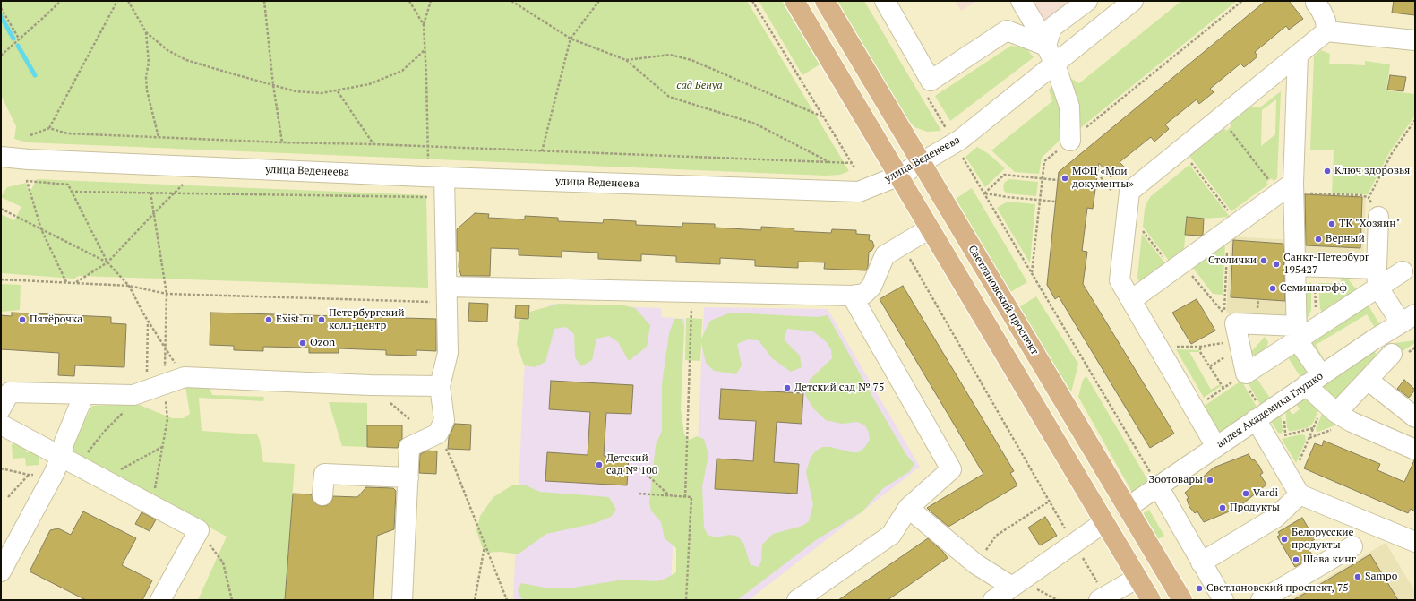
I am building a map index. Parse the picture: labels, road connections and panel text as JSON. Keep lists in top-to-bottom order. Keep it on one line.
{"streets":{"main road":["Светлановский проспект"],"street":["улица Веденеева","аллея Академика Глушко"]},"crossings":[["улица Веденеева","Светлановский проспект"],["Светлановский проспект","аллея Академика Глушко"]],"parks":["сад Бенуа"],"places":["Ключ здоровья","МФЦ «Мои документы»","ТК \"Хозяин\"","Верный","Столички","Санкт-Петербург 195427","Семишагофф","Пятёрочка","Exist.ru","Петербургский колл-центр","Ozon","Детский сад № 75","Детский сад № 100","Зоотовары","Vardi","Продукты","Белорусские продукты","Шава кинг","Sampo","Светлановский проспект, 75"]}
